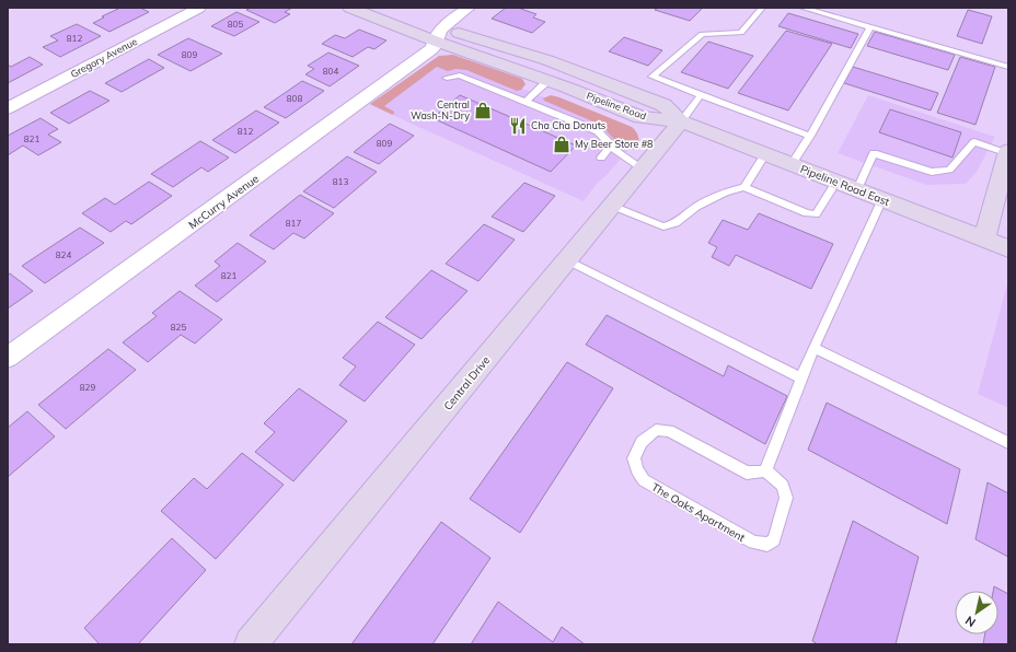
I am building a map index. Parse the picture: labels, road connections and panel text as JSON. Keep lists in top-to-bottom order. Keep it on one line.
{"streets":{"main road":["Pipeline Road","Pipeline Road East","Central Drive"],"street":["Gregory Avenue","McCurry Avenue"],"lane":["The Oaks Apartment"]},"crossings":[["Pipeline Road","Pipeline Road East"],["Pipeline Road","McCurry Avenue"],["Pipeline Road","Central Drive"],["Pipeline Road East","Central Drive"]],"places":{"shop":["Central Wash-N-Dry","My Beer Store #8"],"restaurant":["Cha Cha Donuts"]},"house_numbers":["805","812","809","804","808","812","821","809","813","817","824","821","825","829"],"north":"bottom left"}
